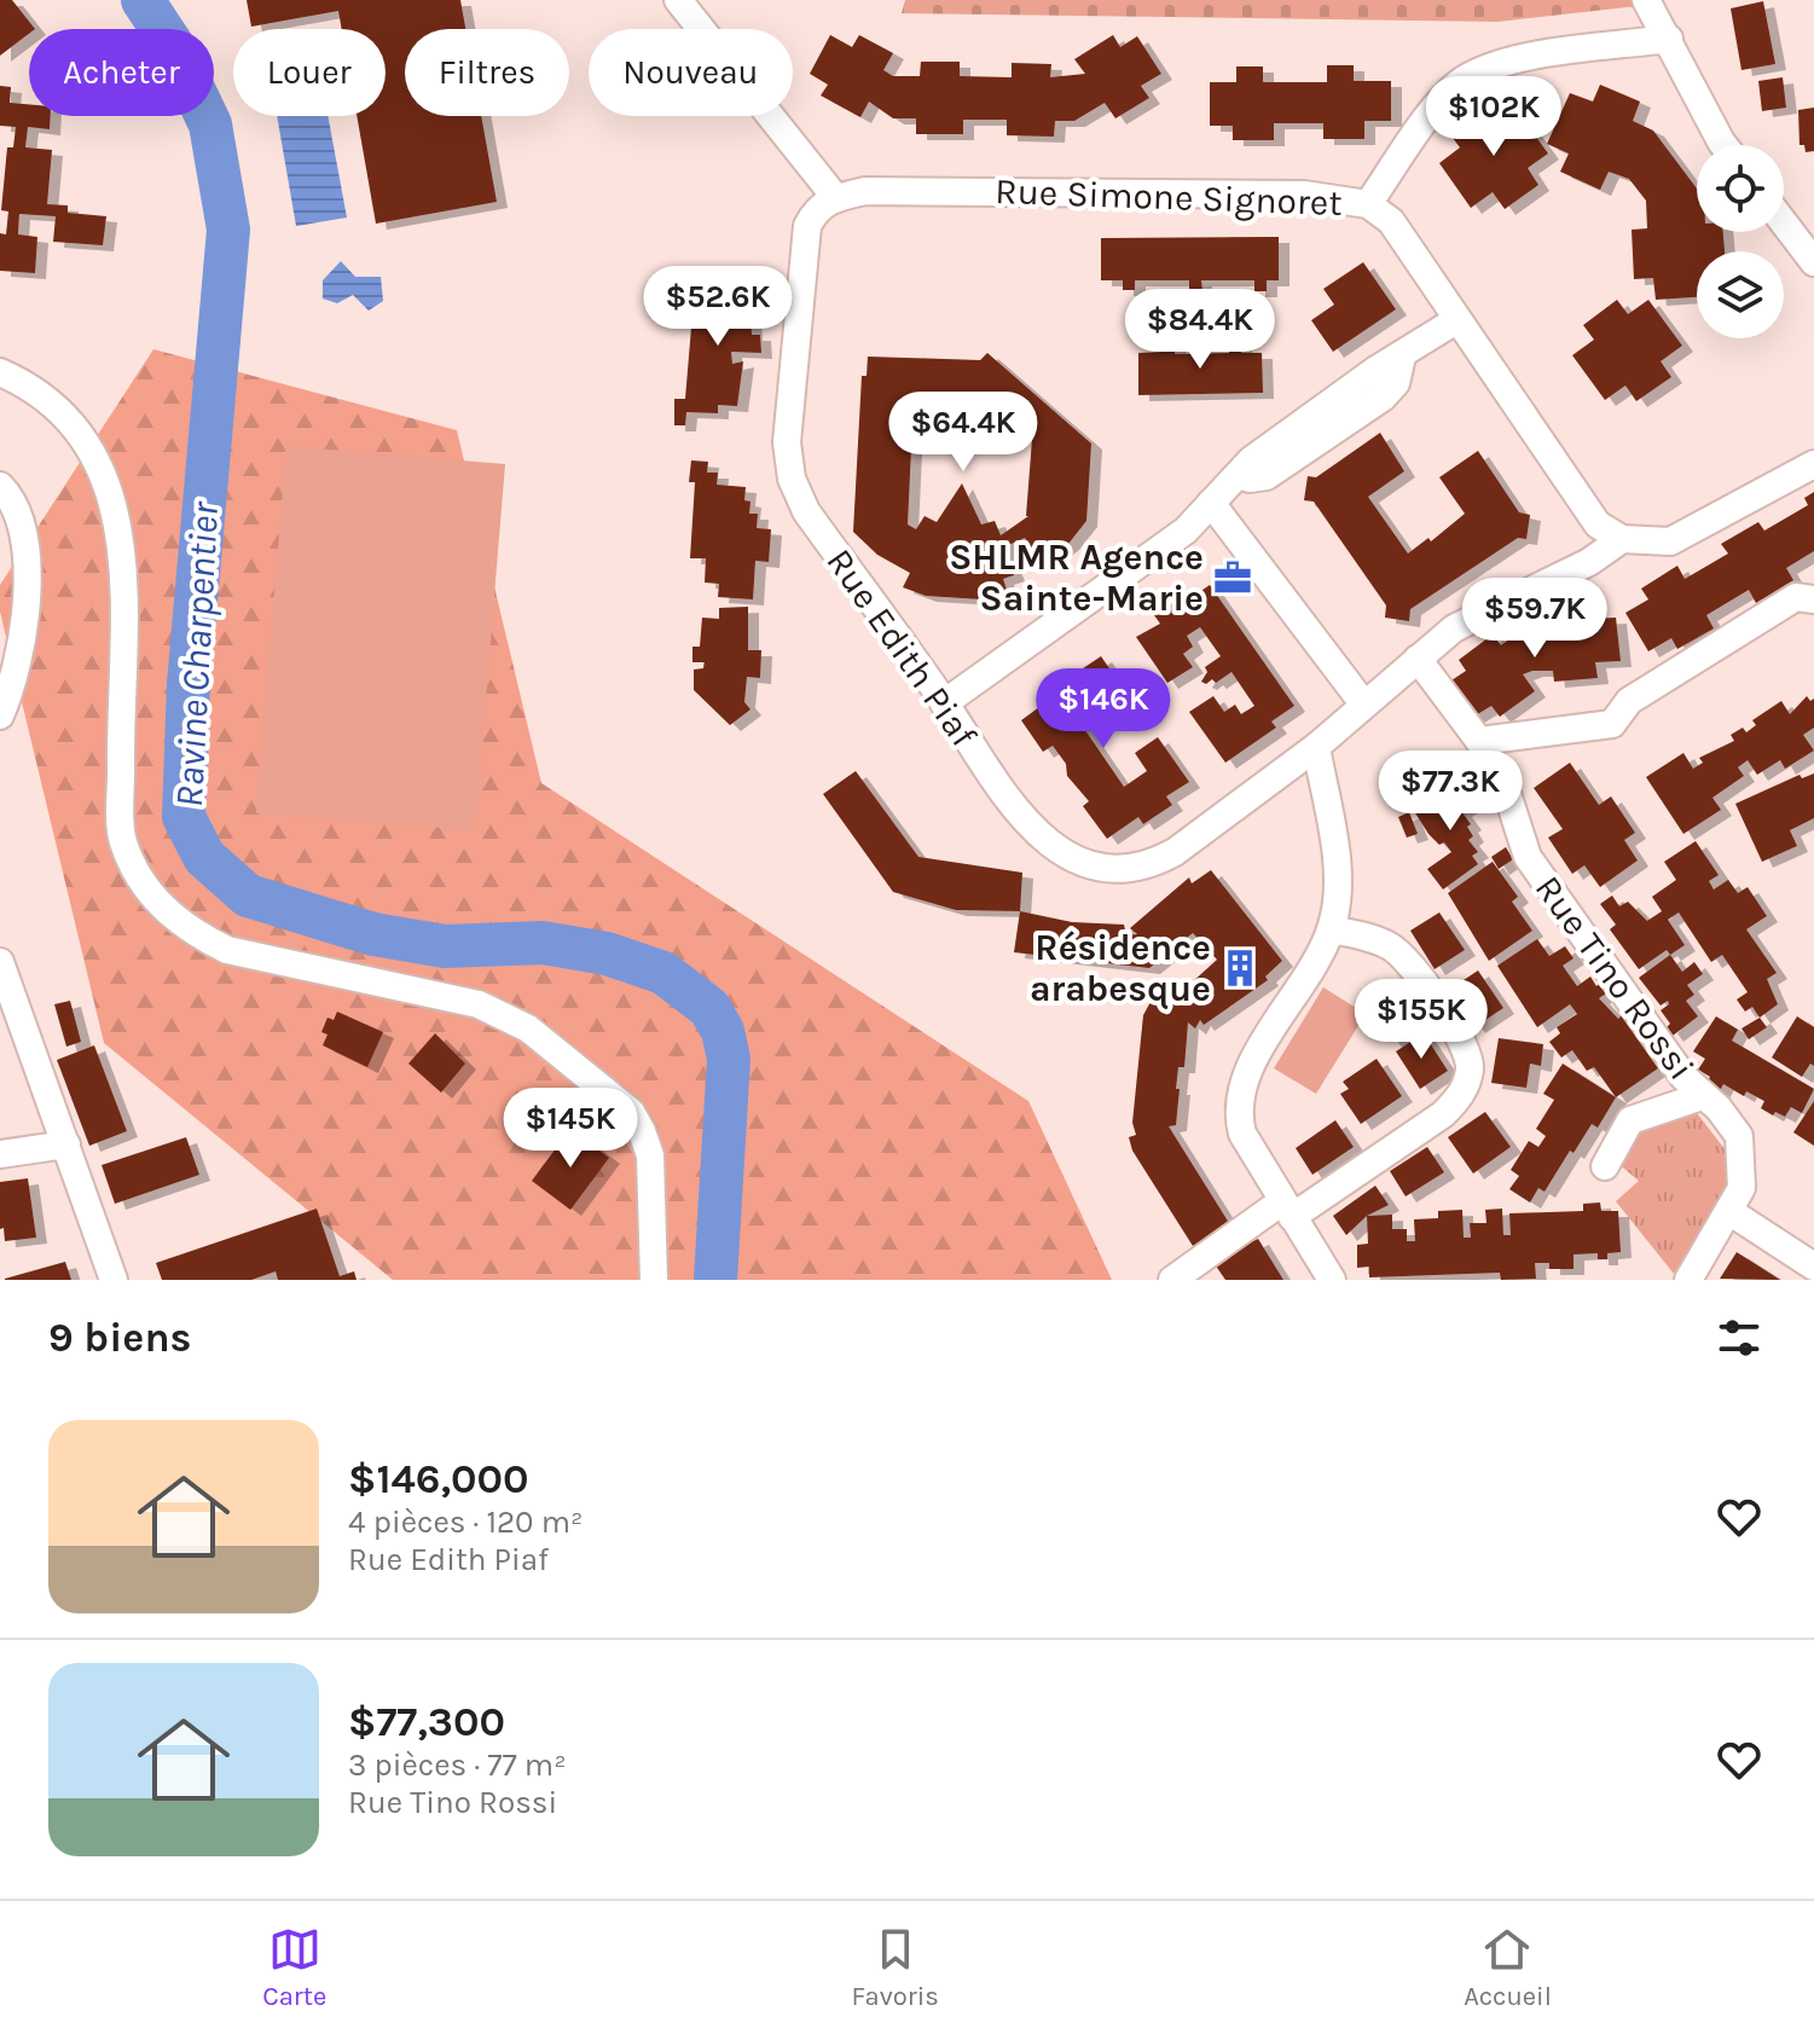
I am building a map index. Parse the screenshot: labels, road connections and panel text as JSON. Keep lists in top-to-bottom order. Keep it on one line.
{"streets":{"street":["Rue Simone Signoret","Rue Edith Piaf","Rue Tino Rossi"]},"crossings":[["Rue Simone Signoret","Rue Edith Piaf"],["Rue Edith Piaf","Rue Tino Rossi"]],"water":["Ravine Charpentier"],"places":{"office":["SHLMR Agence Sainte-Marie"],"building":["Résidence arabesque"]},"page":{"chip":["Acheter","Louer","Filtres","Nouveau"],"price":["$102K","$52.6K","$84.4K","$64.4K","$59.7K","$146K","$77.3K","$155K","$145K"],"heading":"9 biens","list":[{"name":"$146,000","note":"4 pièces · 120 m² · Rue Edith Piaf"},{"name":"$77,300","note":"3 pièces · 77 m² · Rue Tino Rossi"}],"tabs":["Carte","Favoris","Accueil"]}}
